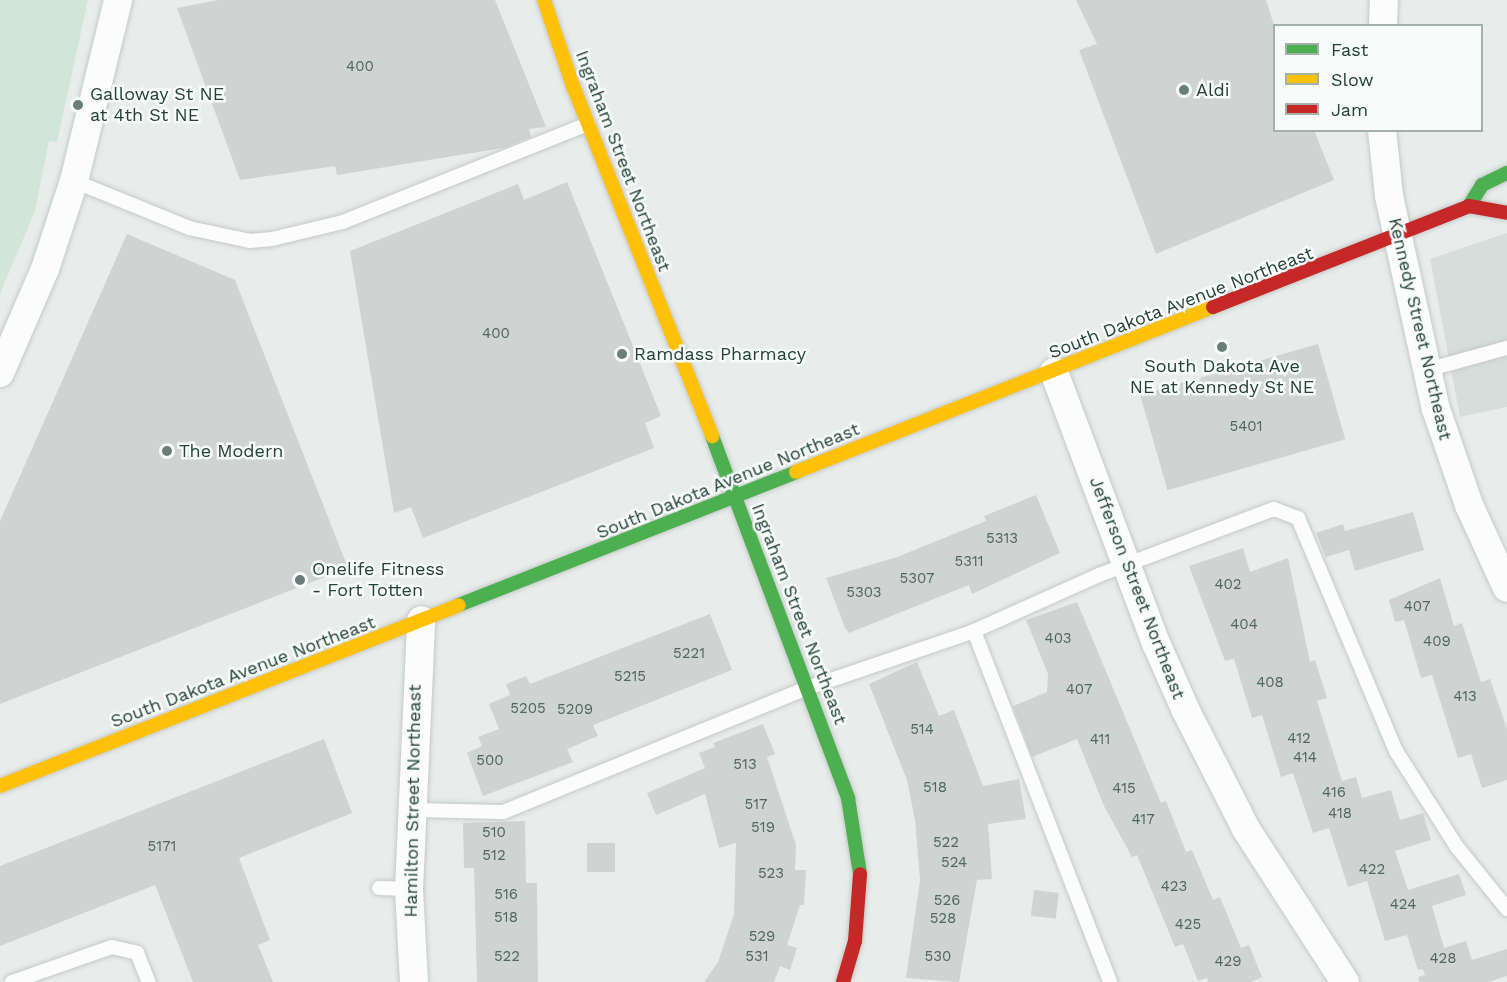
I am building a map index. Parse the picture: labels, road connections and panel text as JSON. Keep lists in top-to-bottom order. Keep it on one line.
{"streets":{"main road":["Ingraham Street Northeast","South Dakota Avenue Northeast"],"street":["Kennedy Street Northeast","Jefferson Street Northeast","Hamilton Street Northeast"]},"crossings":[["Ingraham Street Northeast","South Dakota Avenue Northeast"],["South Dakota Avenue Northeast","Kennedy Street Northeast"],["South Dakota Avenue Northeast","Jefferson Street Northeast"],["South Dakota Avenue Northeast","Hamilton Street Northeast"]],"places":["Aldi","Galloway St NE at 4th St NE","South Dakota Ave NE at Kennedy St NE","Ramdass Pharmacy","The Modern","Onelife Fitness - Fort Totten"],"house_numbers":["400","400","5401","5313","5311","5307","402","5303","407","404","403","409","5221","5215","408","407","413","5205","5209","514","412","411","414","500","513","518","415","416","517","418","417","519","510","522","5171","512","524","422","523","423","516","526","424","518","528","425","529","522","531","530","428","429"],"legend":["Fast","Slow","Jam"]}
